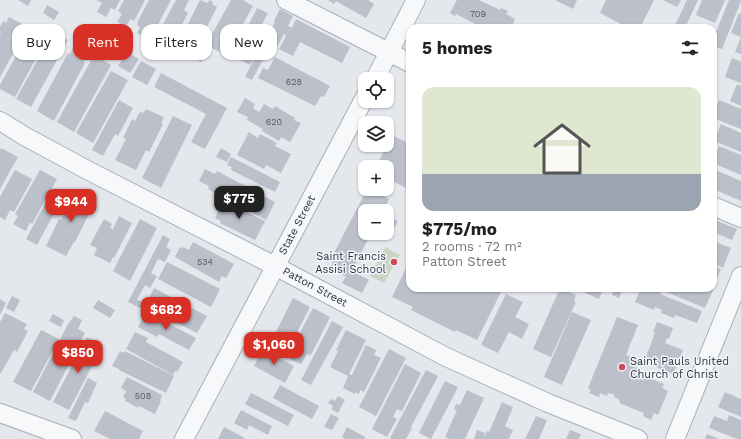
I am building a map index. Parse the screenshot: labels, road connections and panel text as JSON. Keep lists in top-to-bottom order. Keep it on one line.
{"streets":{"street":["State Street","Patton Street"]},"crossings":[["State Street","Patton Street"]],"places":["Saint Francis Assisi School","Saint Pauls United Church of Christ"],"house_numbers":["709","628","620","534","508"],"page":{"chip":["Buy","Rent","Filters","New"],"heading":"5 homes","map_buttons":["+","−"],"list":[{"name":"$775/mo","note":"2 rooms · 72 m² · Patton Street"}],"price":["$775","$944","$682","$1,060","$850"]}}
